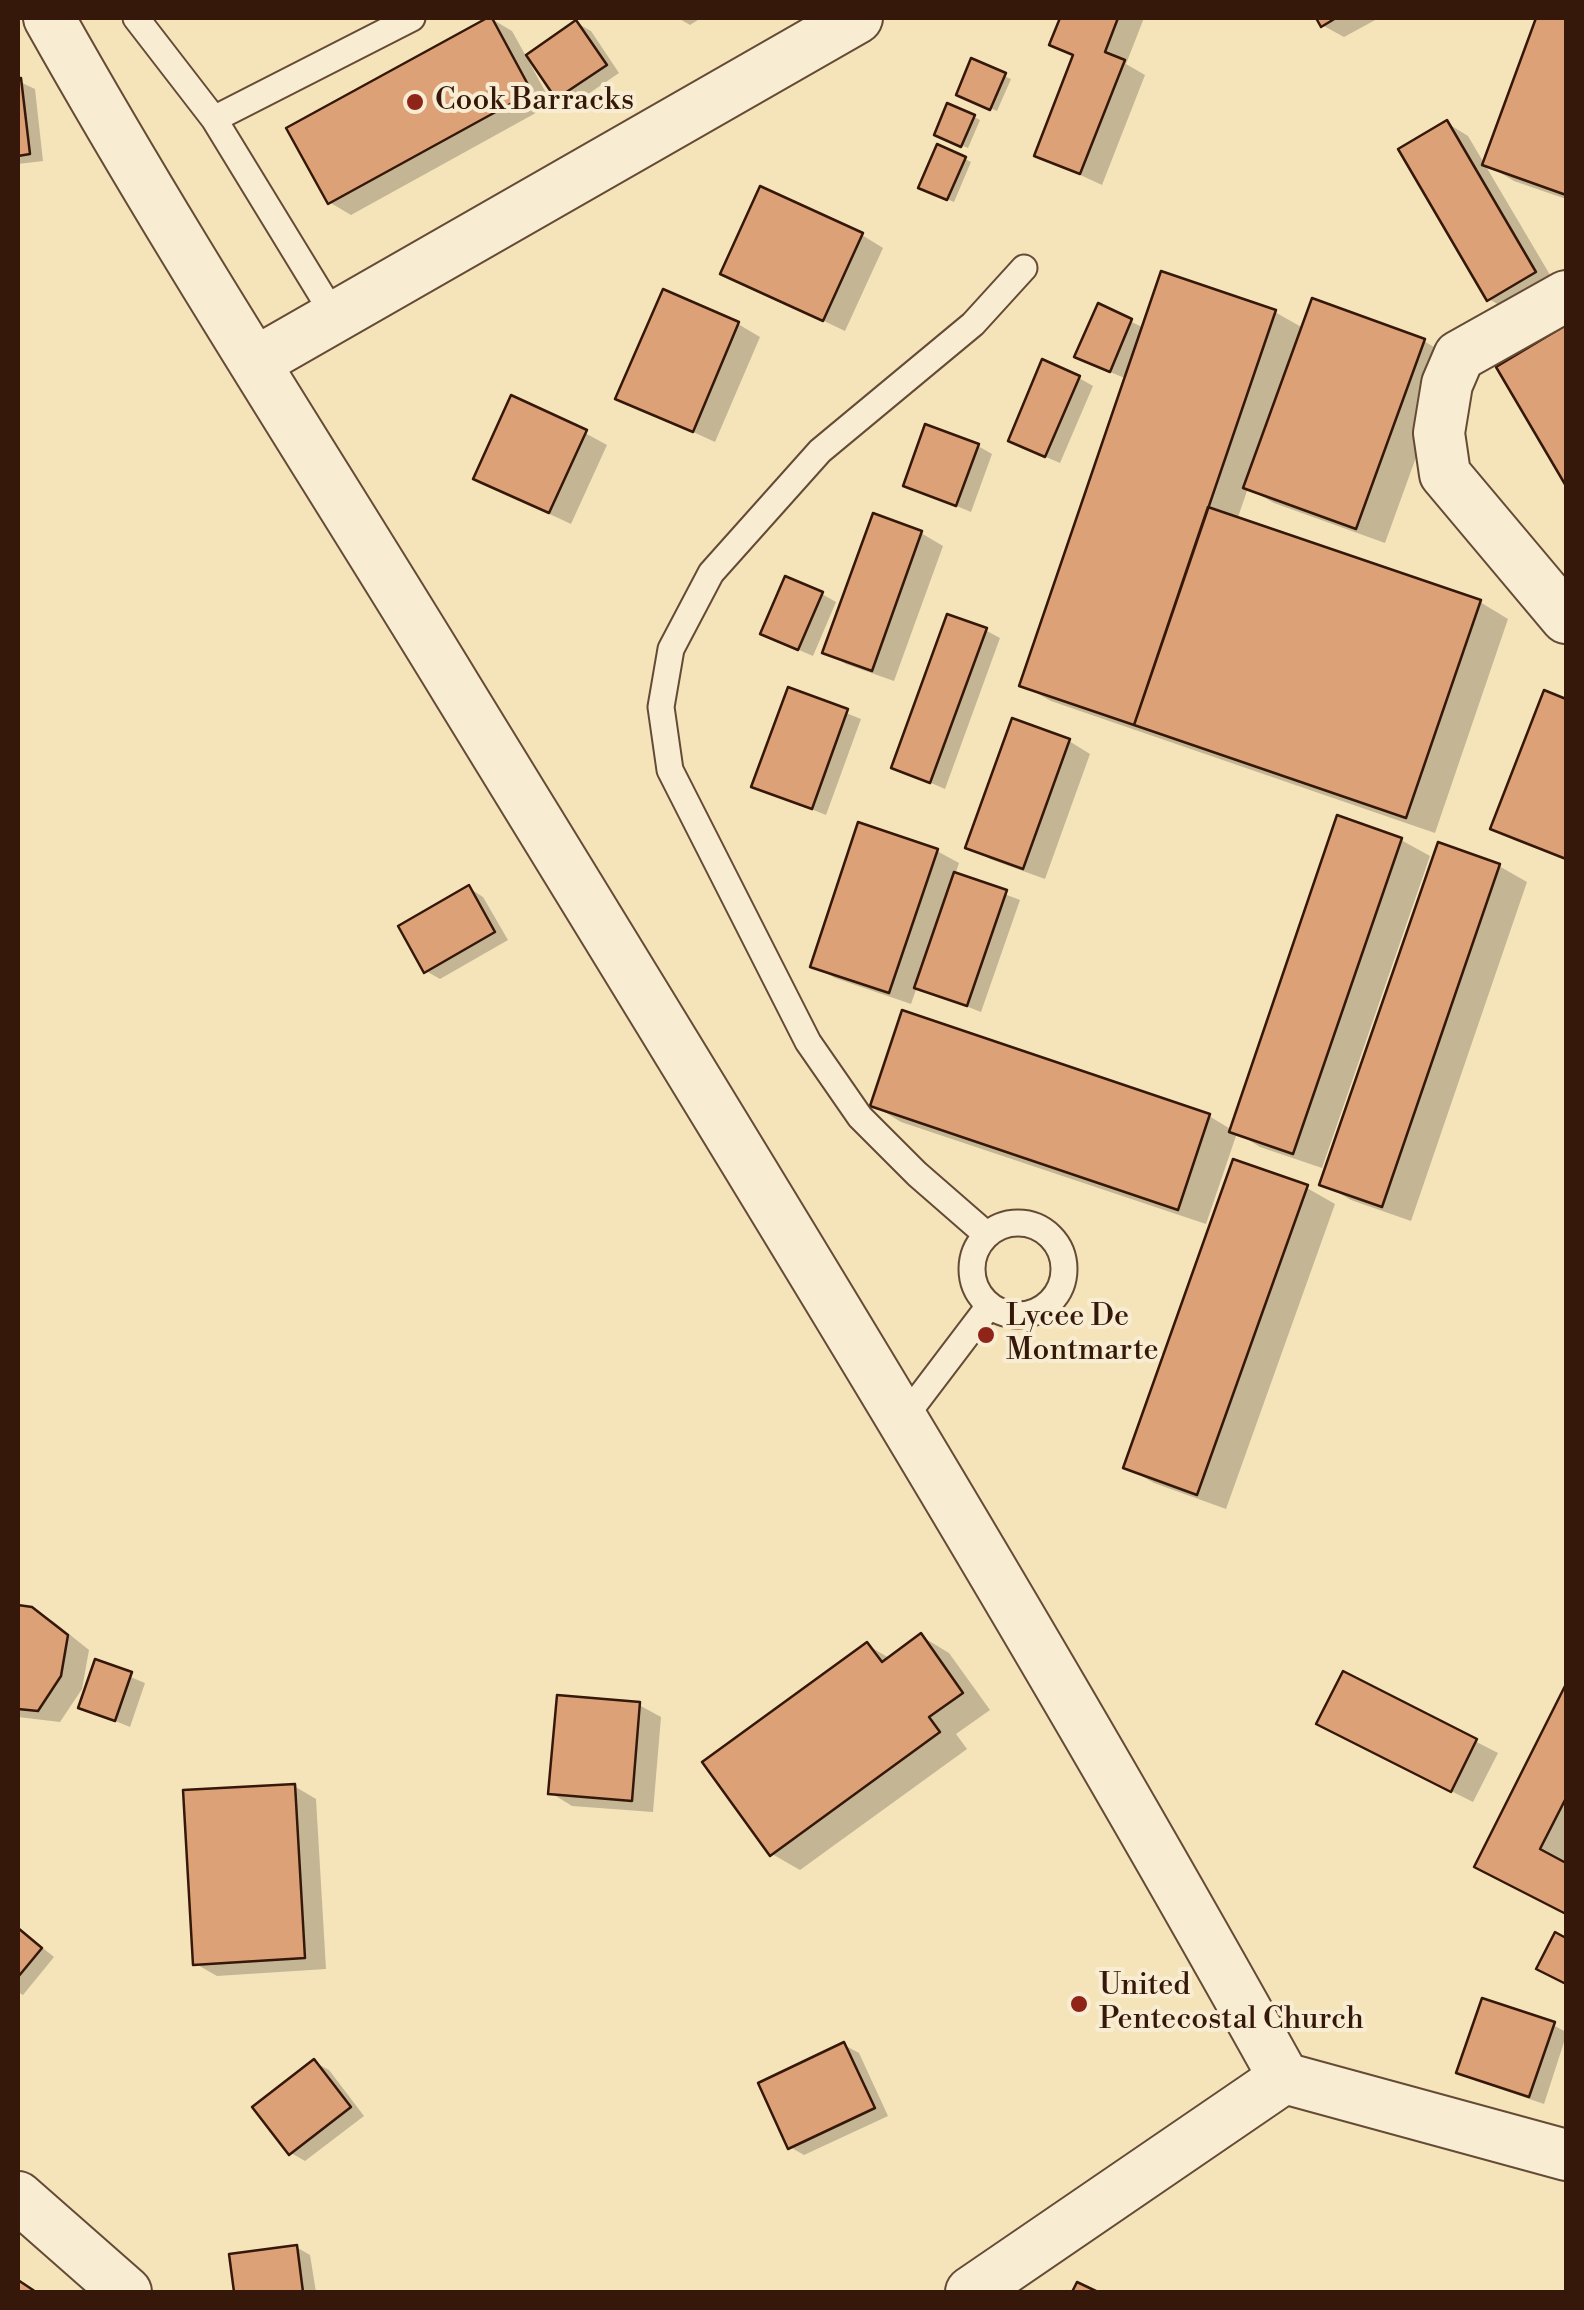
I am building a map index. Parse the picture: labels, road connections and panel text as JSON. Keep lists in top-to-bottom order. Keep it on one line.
{"places":["Cook Barracks","Lycee De Montmarte","United Pentecostal Church"]}
